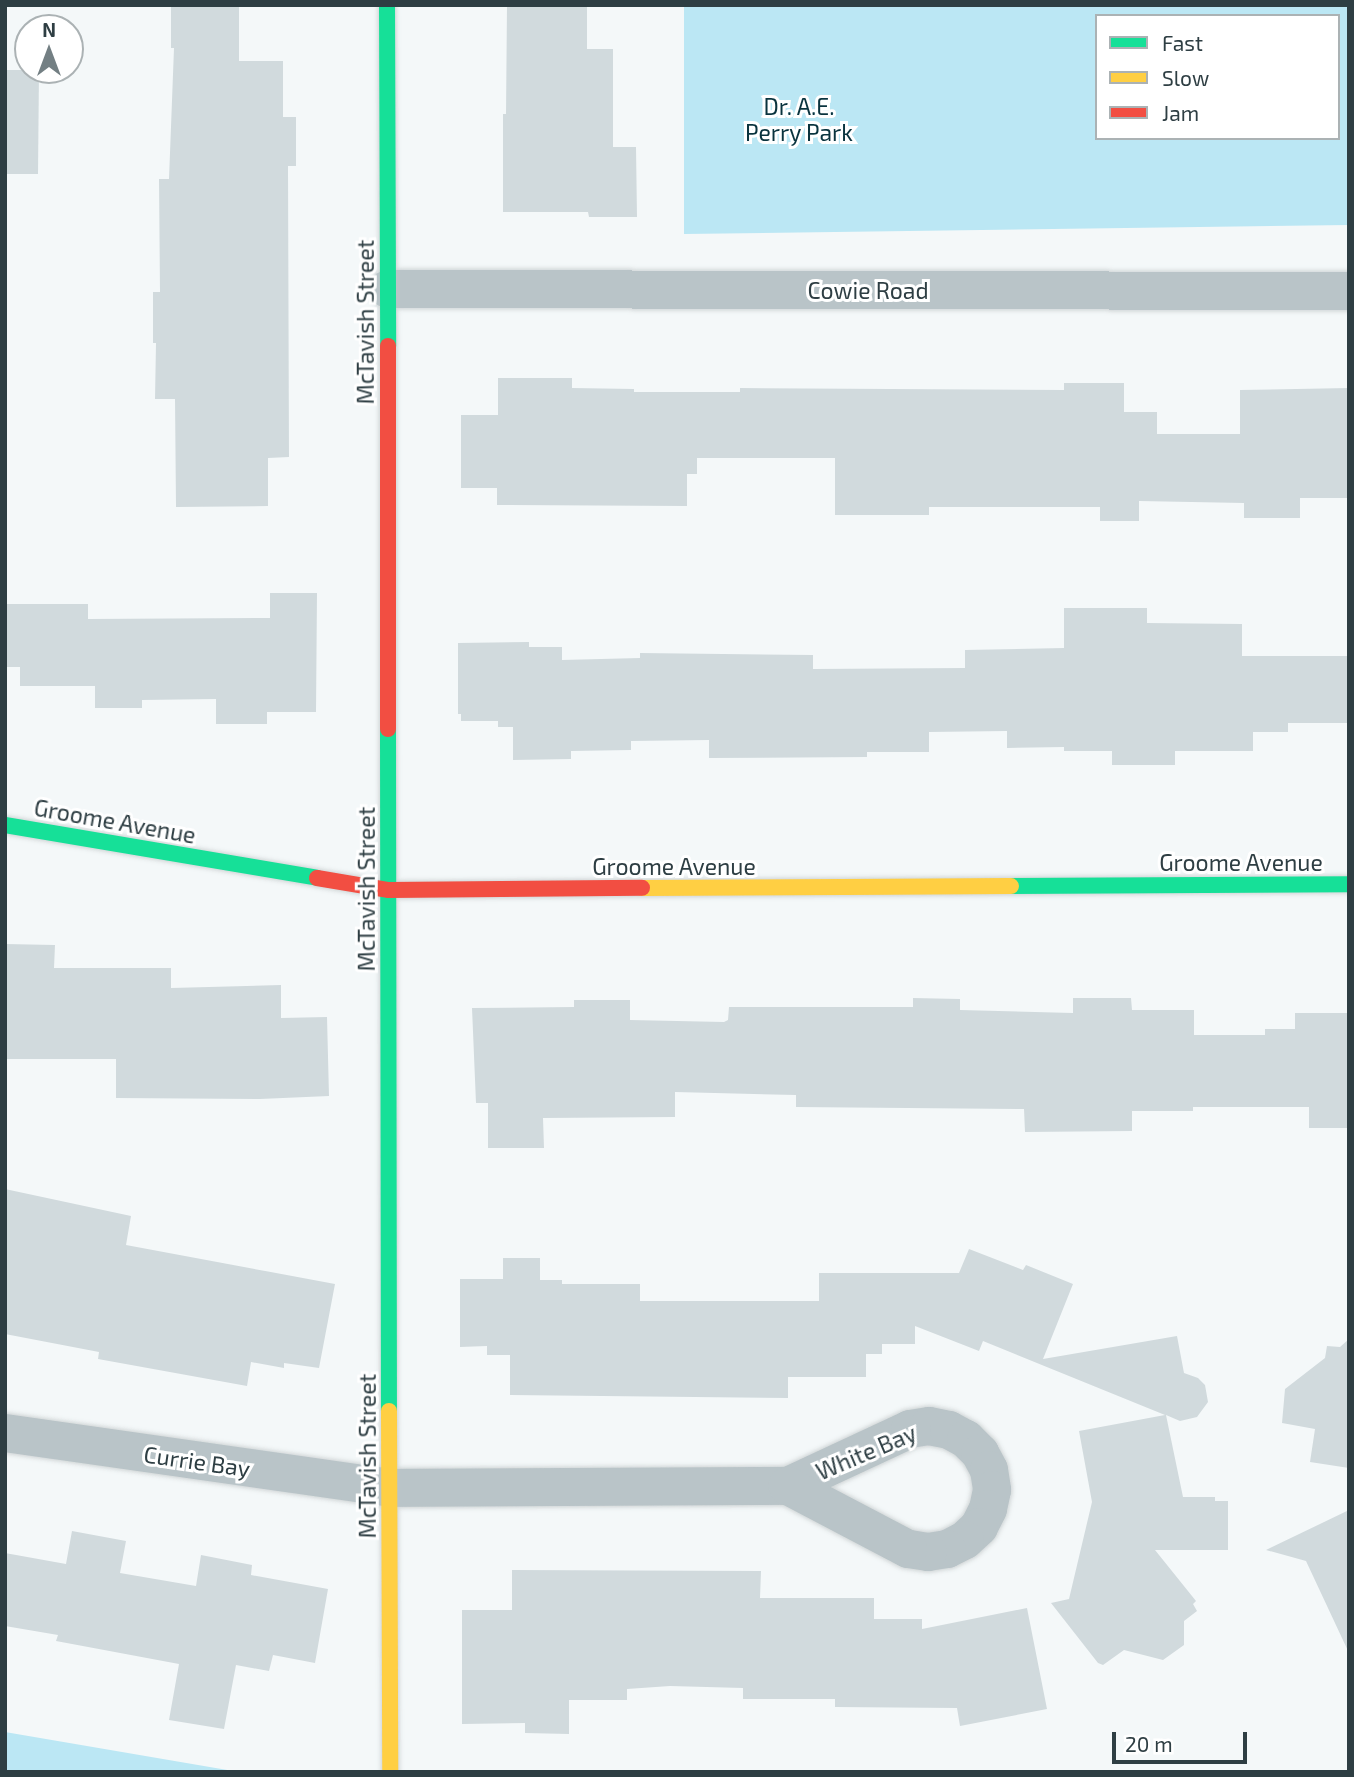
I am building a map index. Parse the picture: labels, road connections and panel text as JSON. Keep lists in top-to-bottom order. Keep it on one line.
{"streets":{"street":["Cowie Road","McTavish Street","Groome Avenue","White Bay","Currie Bay"]},"crossings":[["Cowie Road","McTavish Street"],["McTavish Street","Groome Avenue"],["McTavish Street","White Bay"],["McTavish Street","Currie Bay"],["White Bay","Currie Bay"]],"parks":["Dr. A.E. Perry Park"],"legend":["Fast","Slow","Jam"],"scale_bar":"20 m","north":"top"}
